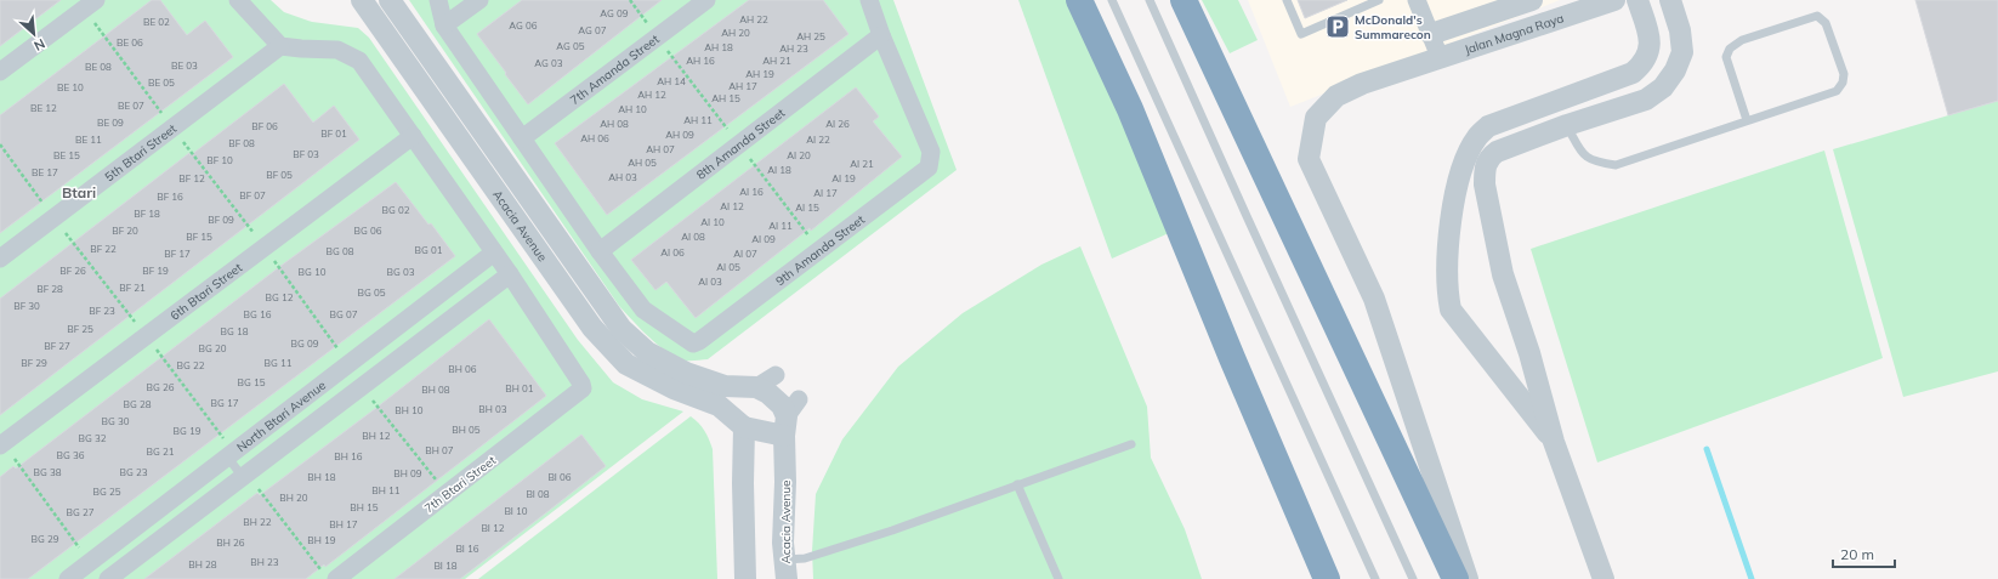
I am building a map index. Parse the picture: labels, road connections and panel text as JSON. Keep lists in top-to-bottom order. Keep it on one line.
{"streets":{"street":["Jalan Magna Raya","7th Amanda Street","8th Amanda Street","5th Btari Street","Acacia Avenue","9th Amanda Street","6th Btari Street","North Btari Avenue","7th Btari Street"]},"crossings":[["8th Amanda Street","9th Amanda Street"],["North Btari Avenue","7th Btari Street"]],"districts":["Btari"],"places":{"parking":["McDonald's Summarecon"]},"house_numbers":["AG 09","AH 22","BE 02","AG 06","AG 07","AH 20","AH 25","BE 06","AG 05","AH 18","AH 23","AH 16","AH 21","AG 03","BE 03","BE 08","AH 19","AH 14","BE 05","AH 17","BE 10","AH 12","AH 15","BE 07","BE 12","AH 10","AH 11","BE 09","AH 08","AI 26","BF 06","BF 01","AH 09","AH 06","BE 11","AI 22","BF 08","AH 07","BF 03","BE 15","AI 20","BF 10","AH 05","AI 21","AI 18","BE 17","BF 05","AH 03","BF 12","AI 19","AI 16","AI 17","BF 07","BF 16","AI 12","AI 15","BG 02","BF 18","BF 09","AI 10","AI 11","BF 20","BG 06","BF 15","AI 08","AI 09","BF 22","BG 01","BG 08","AI 06","BF 17","AI 07","AI 05","BF 26","BF 19","BG 10","BG 03","AI 03","BF 21","BF 28","BG 05","BG 12","BF 30","BF 23","BG 16","BG 07","BF 25","BG 18","BG 09","BF 27","BG 20","BF 29","BG 11","BG 22","BH 06","BG 15","BG 26","BH 01","BH 08","BG 17","BG 28","BH 03","BH 10","BG 30","BH 05","BG 19","BH 12","BG 32","BH 07","BG 21","BG 36","BH 16","BG 38","BG 23","BH 09","BH 18","BI 06","BH 11","BG 25","BI 08","BH 20","BH 15","BI 10","BG 27","BH 22","BH 17","BI 12","BG 29","BH 19","BH 26","BI 16","BH 23","BH 28","BI 18"],"scale_bar":"20 m","north":"bottom right"}
